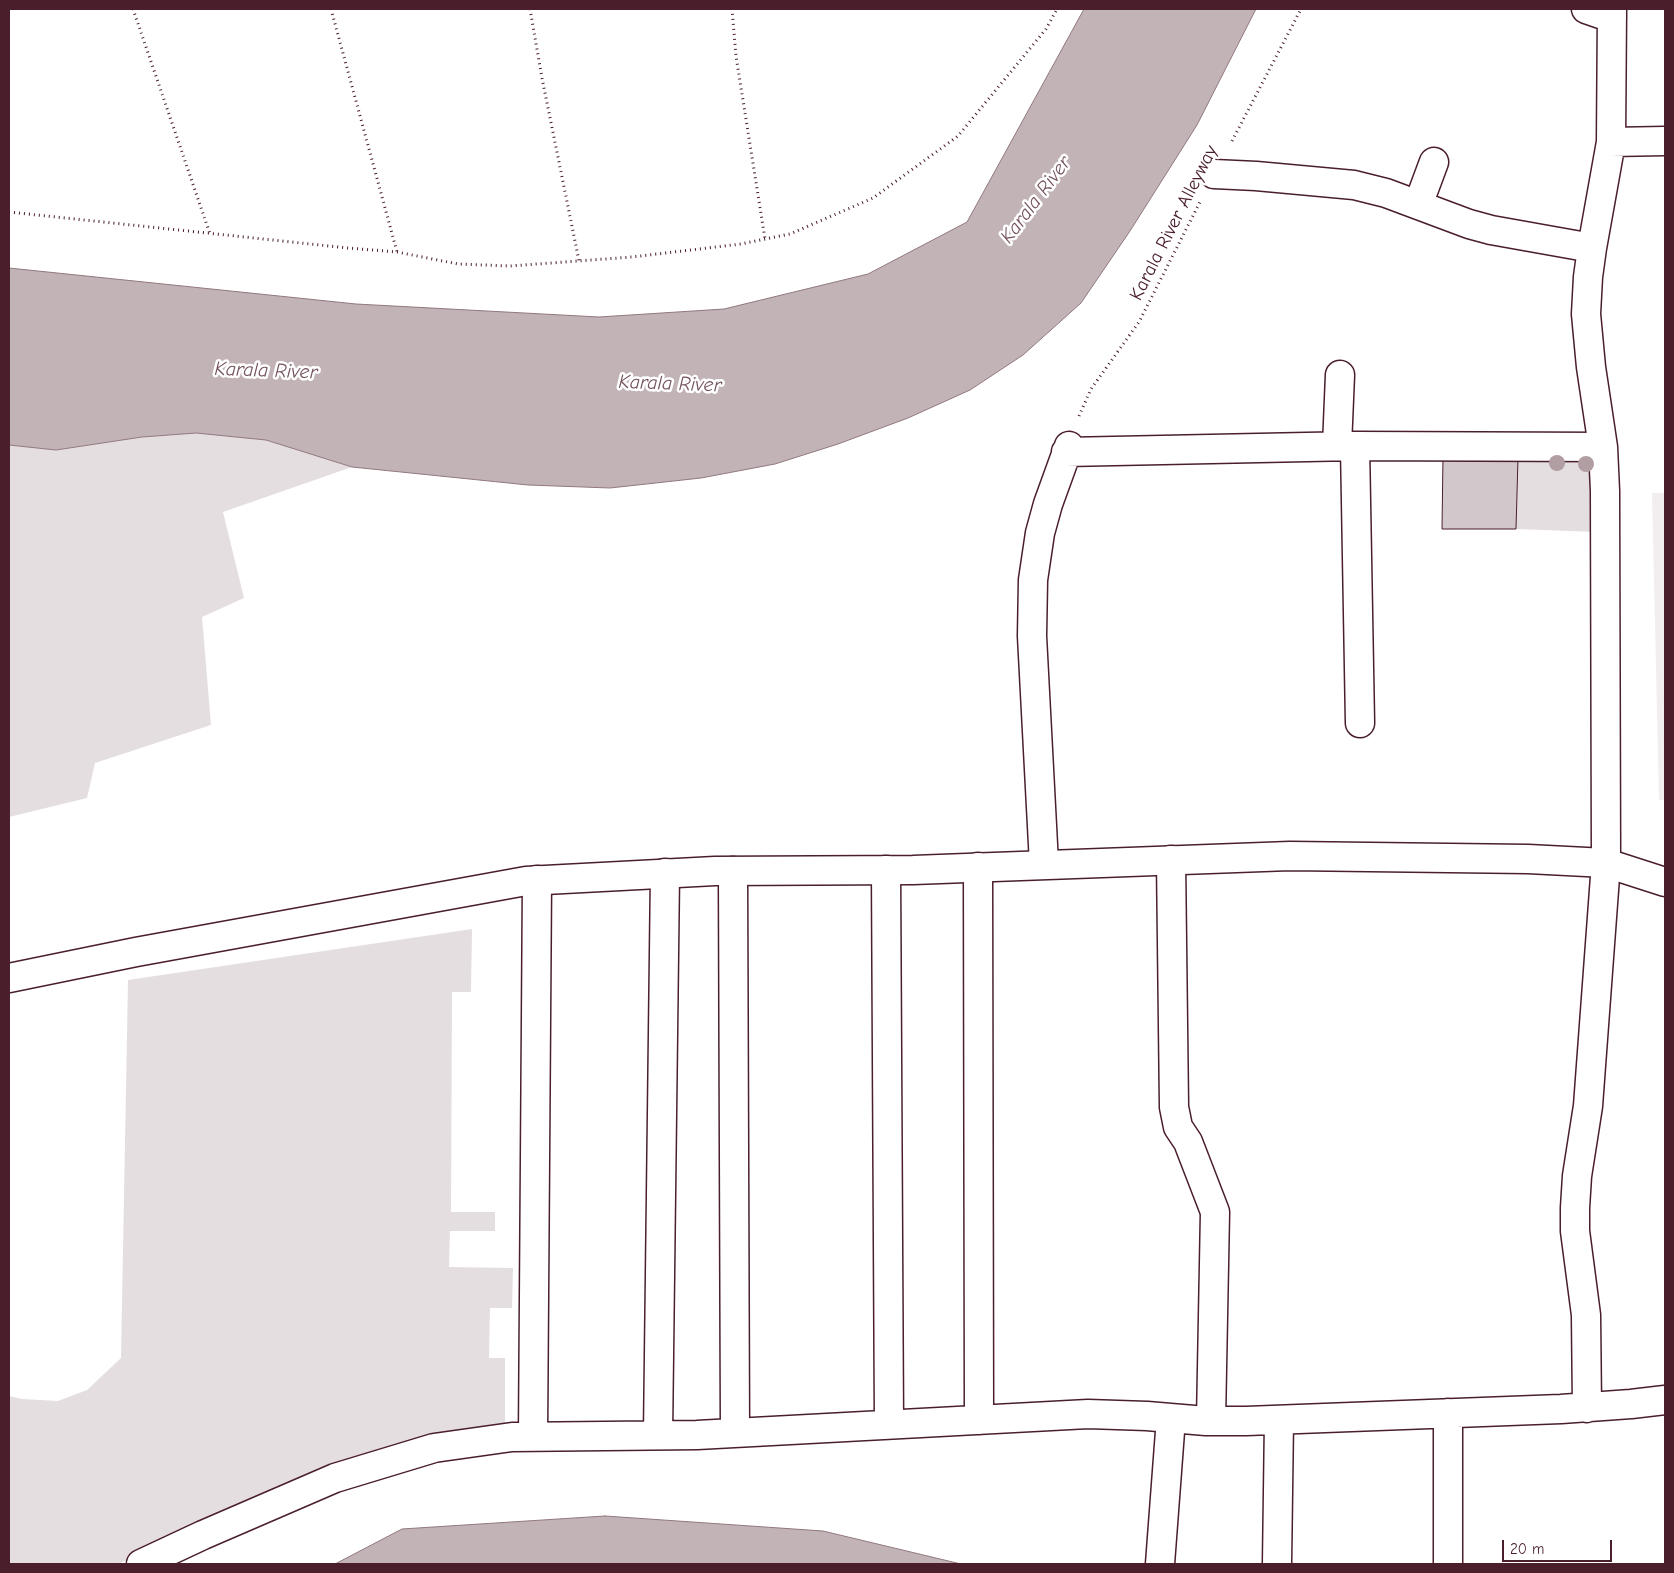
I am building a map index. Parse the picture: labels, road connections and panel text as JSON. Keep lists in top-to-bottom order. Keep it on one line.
{"streets":{"path":["Karala River Alleyway"]},"water":["Karala River"],"scale_bar":"20 m"}
